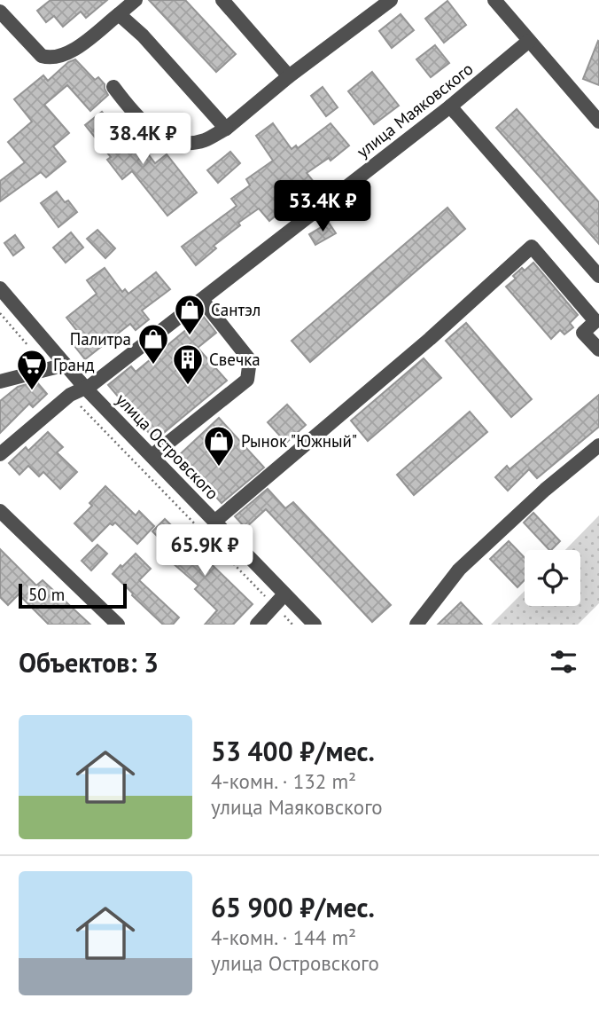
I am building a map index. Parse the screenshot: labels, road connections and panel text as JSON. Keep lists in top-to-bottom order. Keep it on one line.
{"streets":{"street":["улица Маяковского","улица Островского"]},"crossings":[["улица Маяковского","улица Островского"]],"places":{"shop":["Сантэл","Палитра","Рынок \"Южный\""],"building":["Свечка"],"supermarket":["Гранд"]},"scale_bar":"50 m","page":{"price":["38.4K ₽","53.4K ₽","65.9K ₽"],"scale":"50 m","heading":"Объектов: 3","list":[{"name":"53 400 ₽/мес.","note":"4-комн. · 132 m² · улица Маяковского"},{"name":"65 900 ₽/мес.","note":"4-комн. · 144 m² · улица Островского"}]}}
